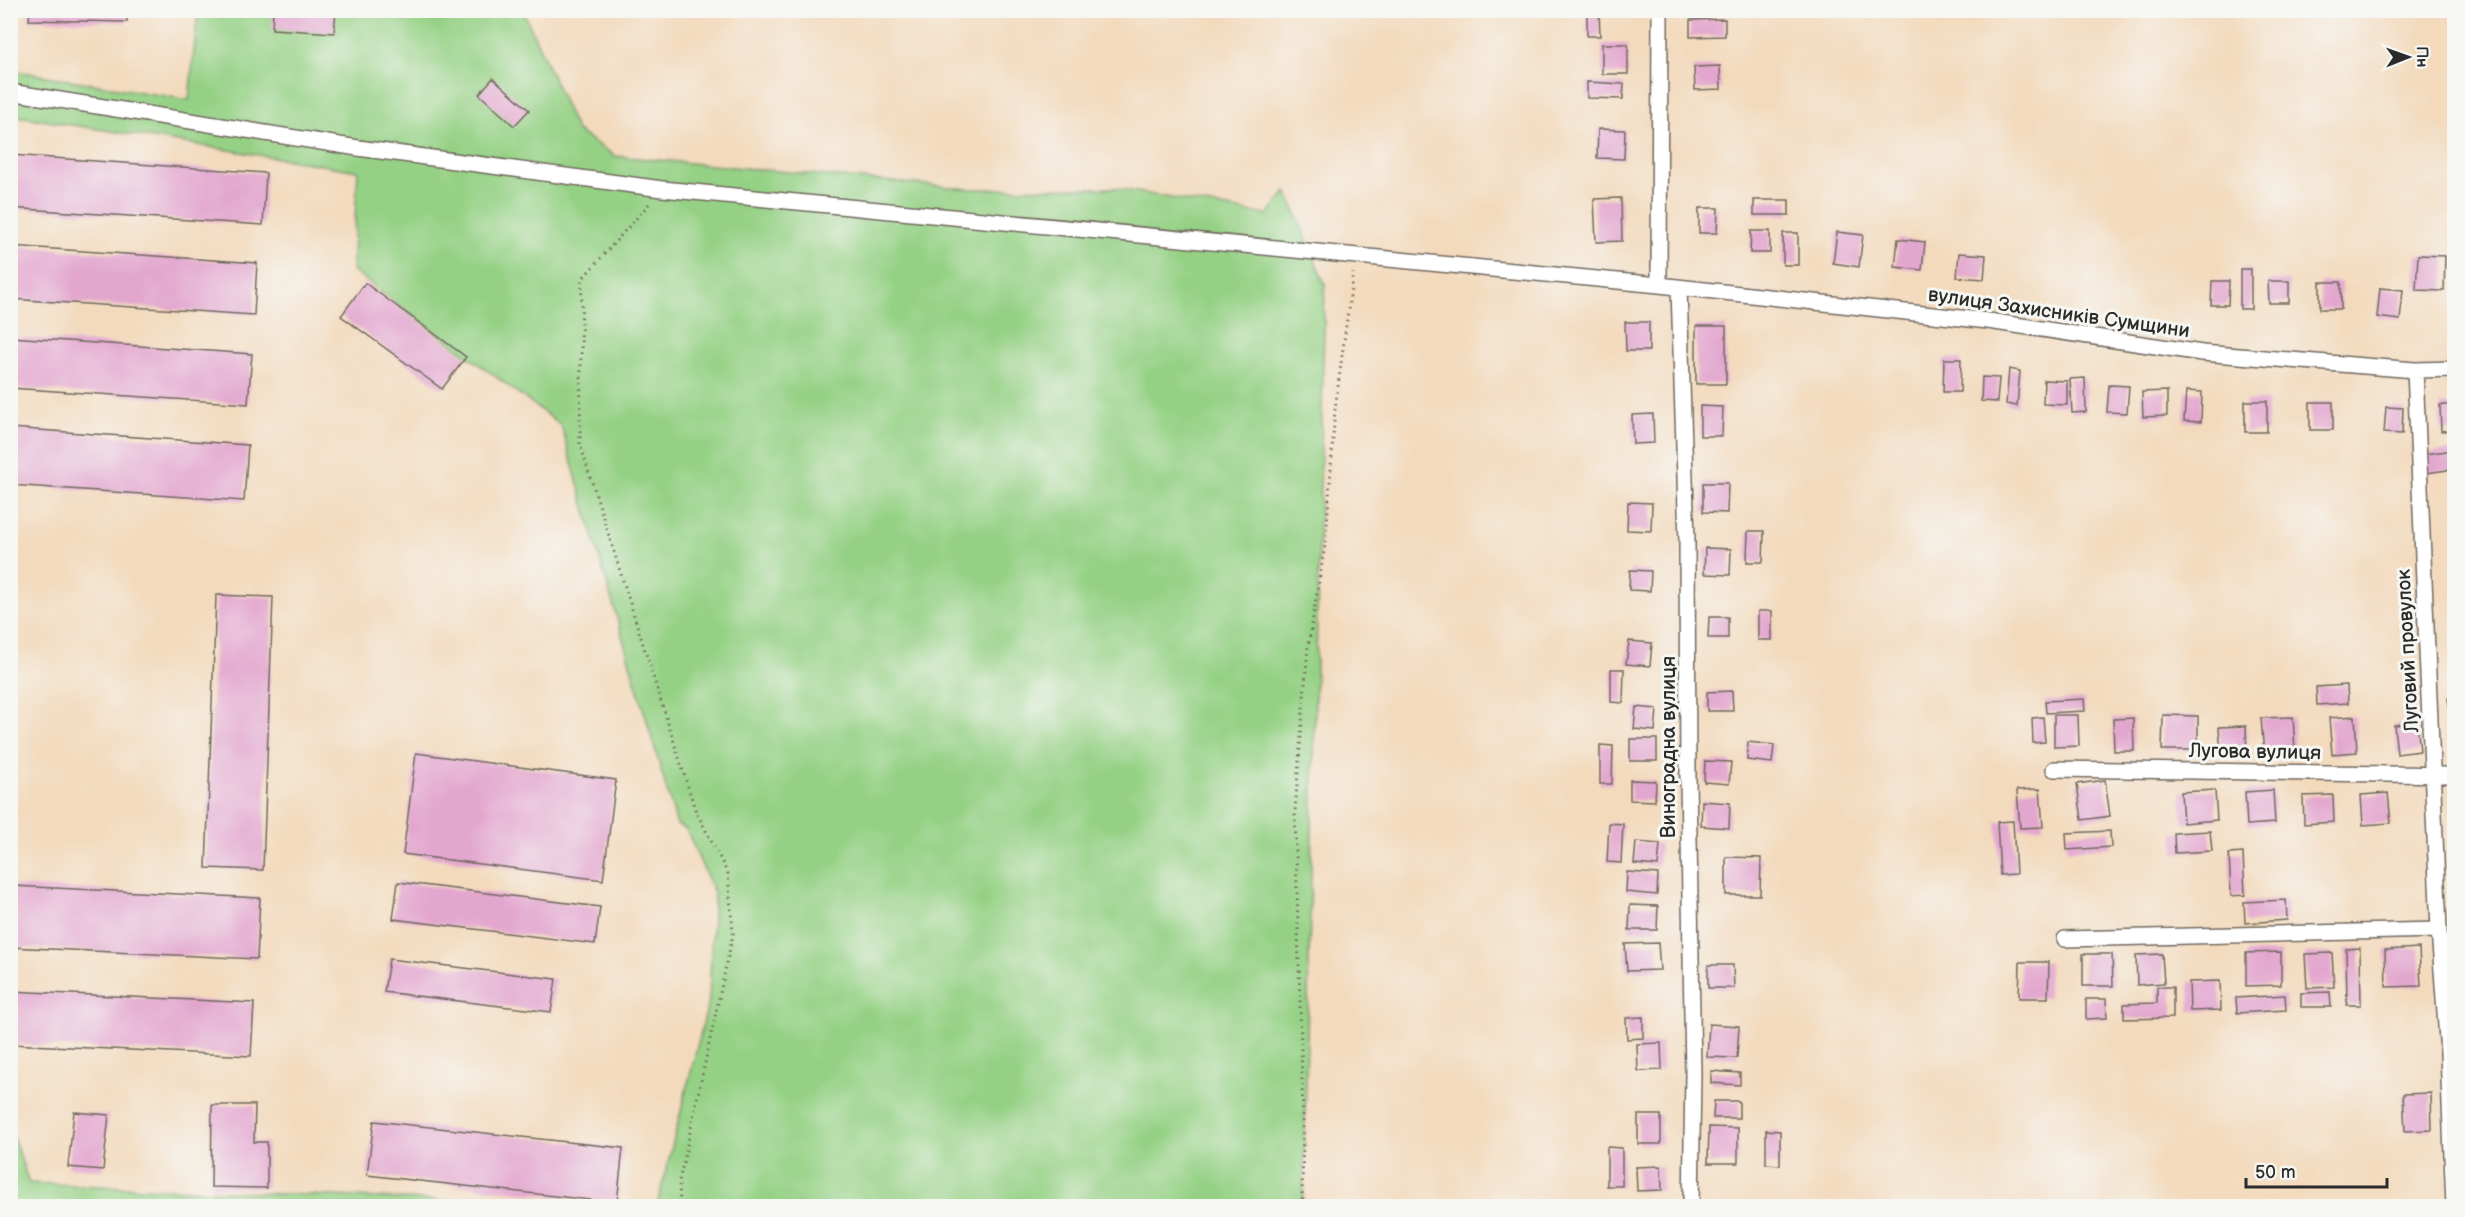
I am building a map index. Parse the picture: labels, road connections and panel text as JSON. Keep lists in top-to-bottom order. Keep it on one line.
{"streets":{"street":["вулиця Захисників Сумщини","Луговий провулок","Виноградна вулиця","Лугова вулиця"]},"crossings":[["вулиця Захисників Сумщини","Луговий провулок"],["вулиця Захисників Сумщини","Виноградна вулиця"],["Луговий провулок","Лугова вулиця"]],"scale_bar":"50 m","north":"right"}
